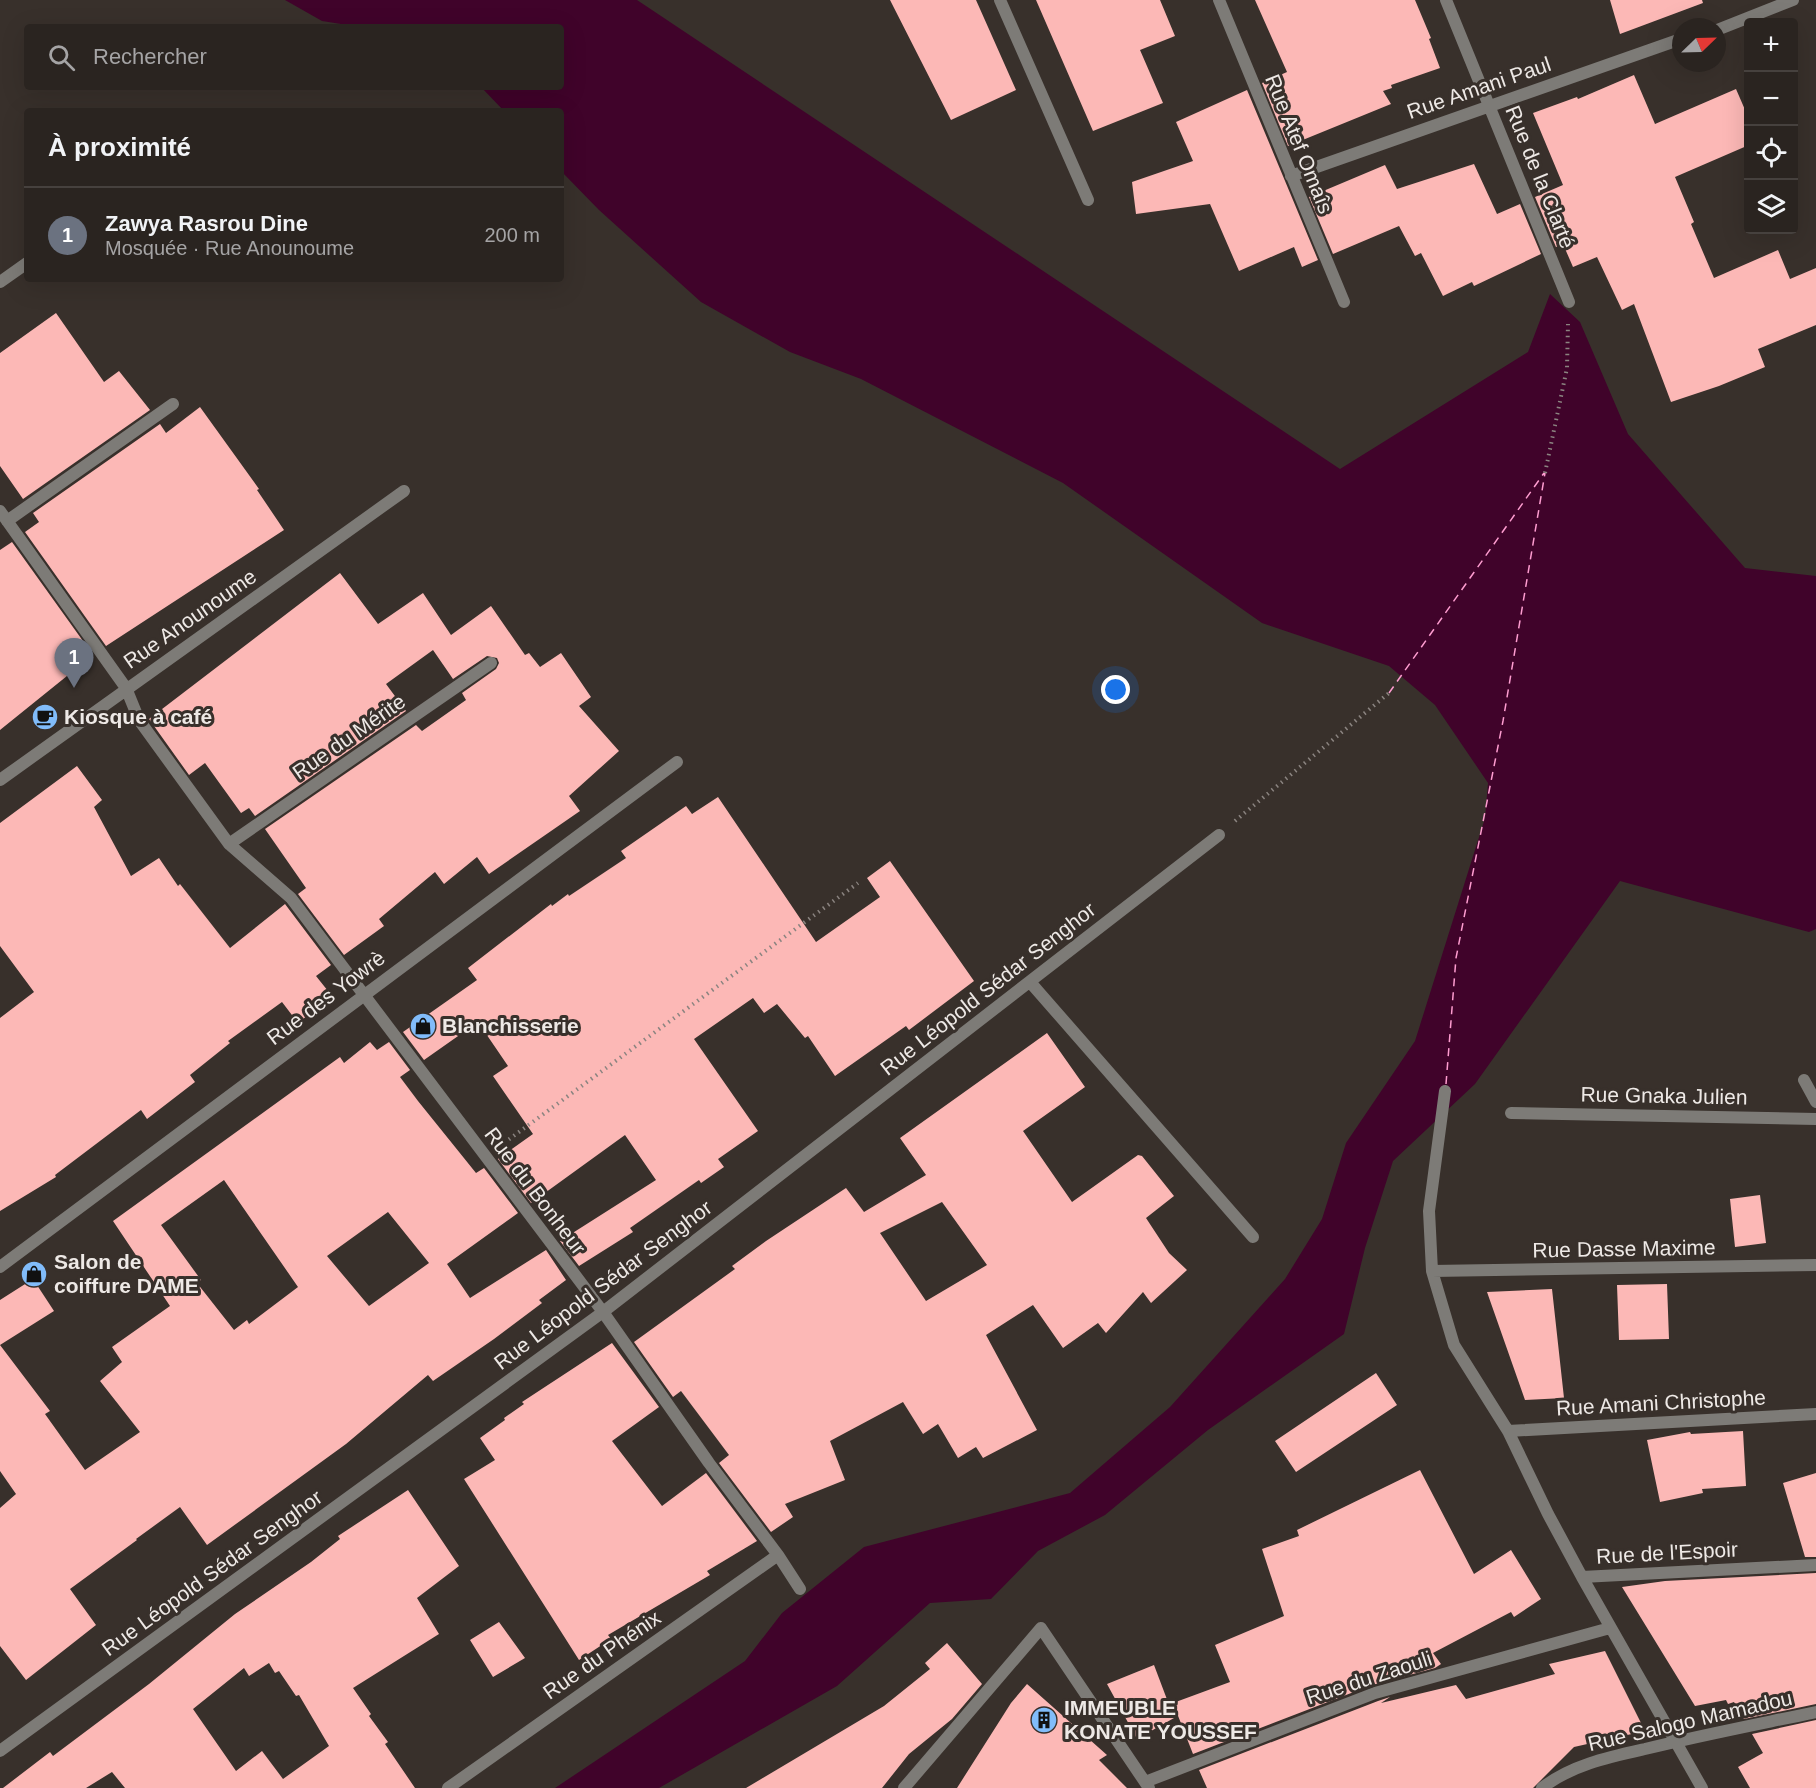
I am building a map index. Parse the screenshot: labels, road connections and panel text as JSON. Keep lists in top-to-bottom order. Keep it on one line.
{"streets":{"street":["Rue Amani Paul","Rue Atef Omaîs","Rue de la Clarté","Rue Anounoume","Rue du Mérite","Rue Léopold Sédar Senghor","Rue des Yowrè","Rue Gnaka Julien","Rue du Bonheur","Rue Dasse Maxime","Rue Amani Christophe","Rue de l'Espoir","Rue du Phénix","Rue du Zaouli","Rue Salogo Mamadou"]},"crossings":[["Rue Amani Paul","Rue Atef Omaîs"],["Rue Amani Paul","Rue de la Clarté"],["Rue Anounoume","Rue du Bonheur"],["Rue du Mérite","Rue du Bonheur"],["Rue Léopold Sédar Senghor","Rue du Bonheur"],["Rue des Yowrè","Rue du Bonheur"],["Rue du Bonheur","Rue du Phénix"],["Rue de l'Espoir","Rue du Zaouli"],["Rue de l'Espoir","Rue Salogo Mamadou"]],"places":{"cafe":["Kiosque à café"],"shop":["Blanchisserie","Salon de coiffure DAME"],"building":["IMMEUBLE KONATE YOUSSEF"]},"north":"top right","page":{"map_buttons":["+","−"],"search":"Rechercher","heading":"À proximité","list":[{"mark":"1","name":"Zawya Rasrou Dine","note":"Mosquée · Rue Anounoume","value":"200 m"}],"pins":"1"}}
